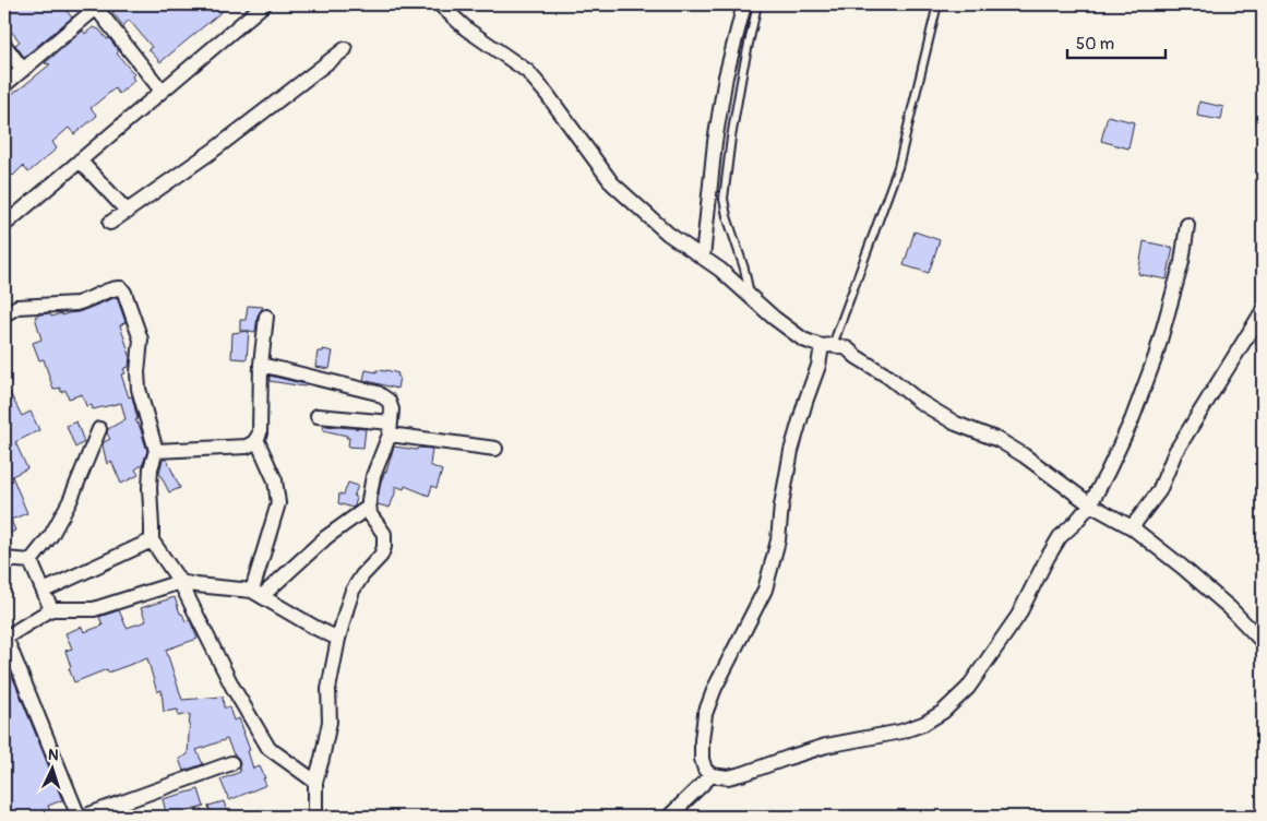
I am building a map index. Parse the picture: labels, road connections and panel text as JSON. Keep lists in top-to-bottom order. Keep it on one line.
{"scale_bar":"50 m","north":"top"}
